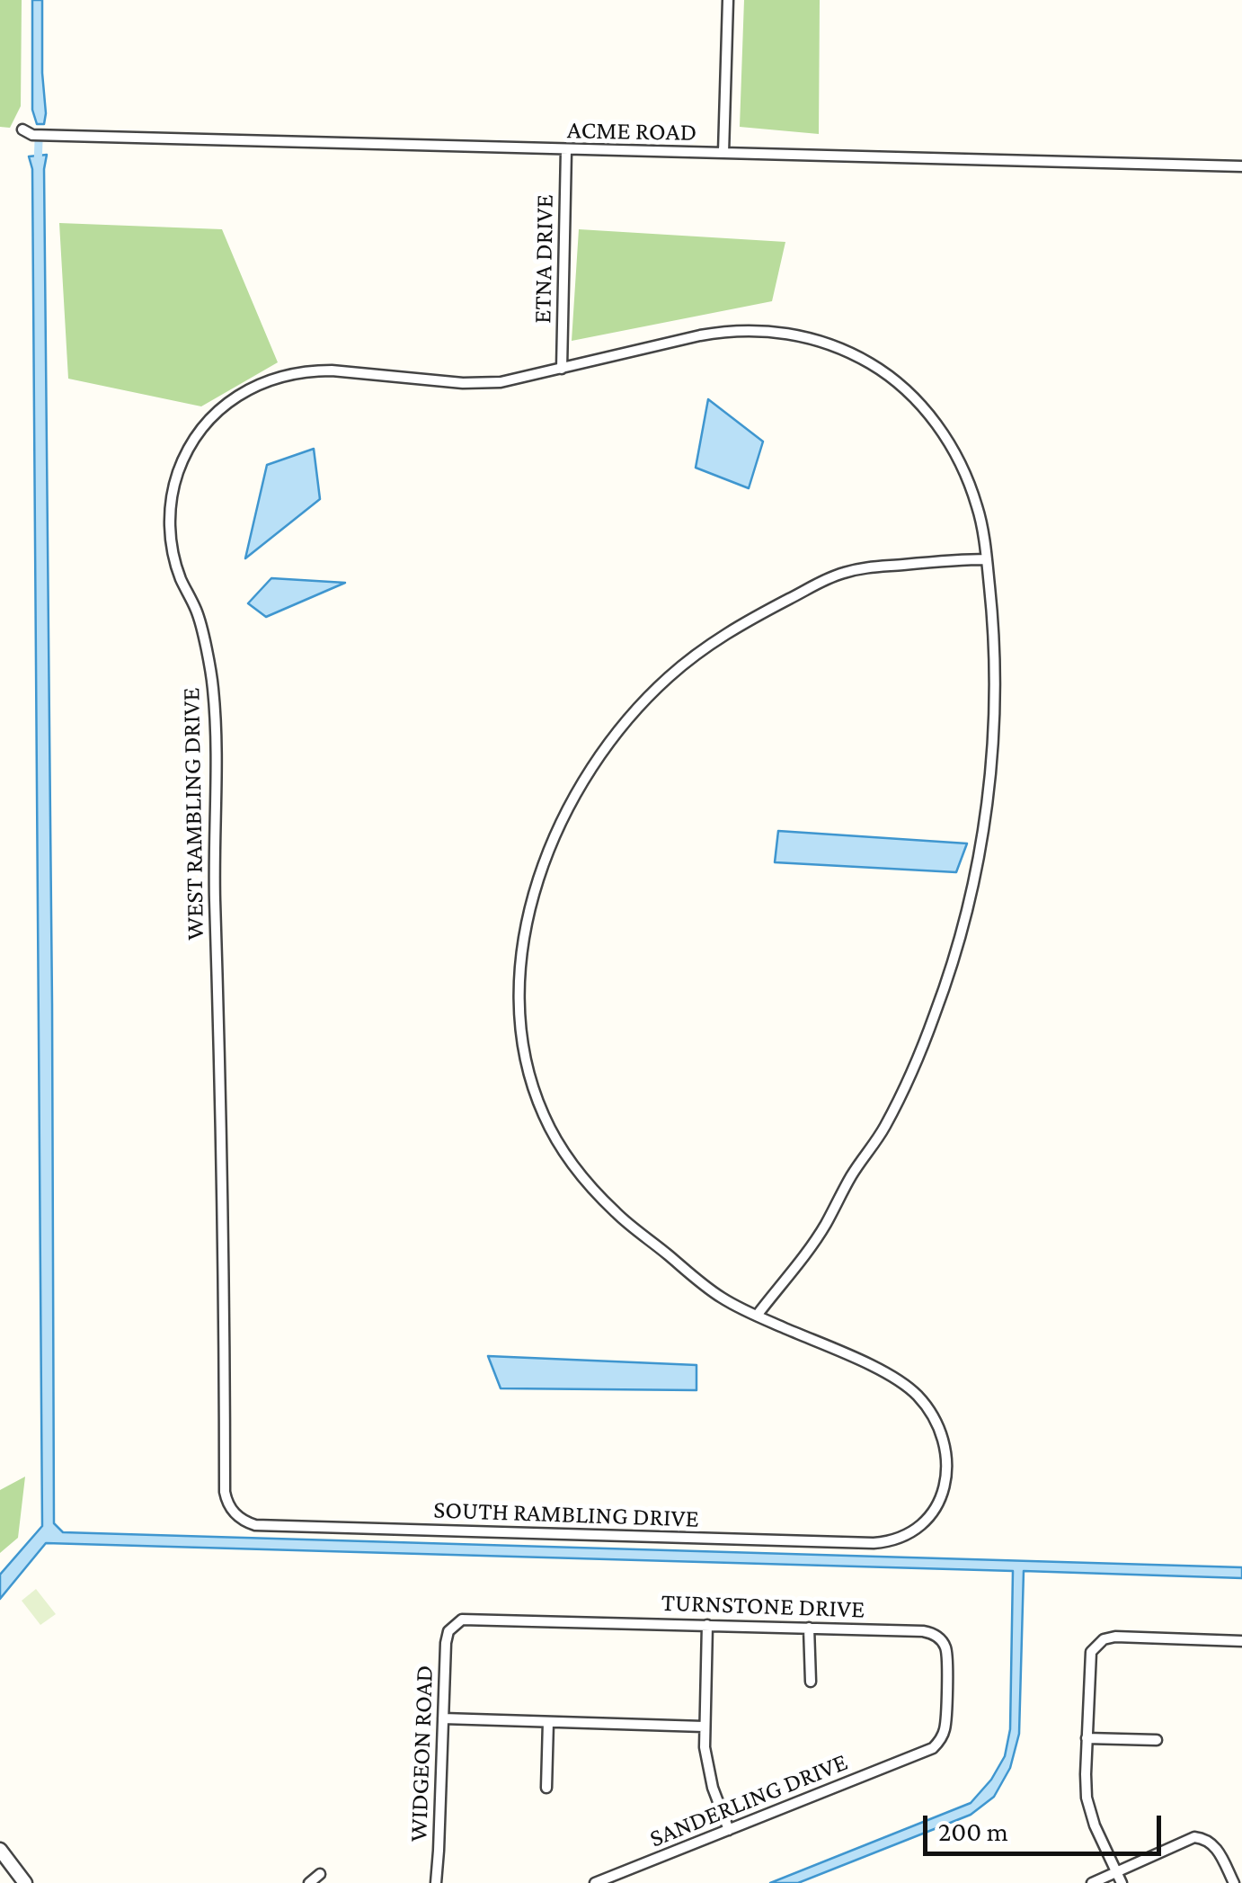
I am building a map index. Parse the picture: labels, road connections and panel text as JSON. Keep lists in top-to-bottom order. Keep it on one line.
{"streets":{"street":["ACME ROAD","ETNA DRIVE","WEST RAMBLING DRIVE","SOUTH RAMBLING DRIVE","TURNSTONE DRIVE","WIDGEON ROAD","SANDERLING DRIVE"]},"crossings":[["ACME ROAD","ETNA DRIVE"],["ETNA DRIVE","WEST RAMBLING DRIVE"],["WEST RAMBLING DRIVE","SOUTH RAMBLING DRIVE"],["TURNSTONE DRIVE","WIDGEON ROAD"],["TURNSTONE DRIVE","SANDERLING DRIVE"]],"scale_bar":"200 m"}
